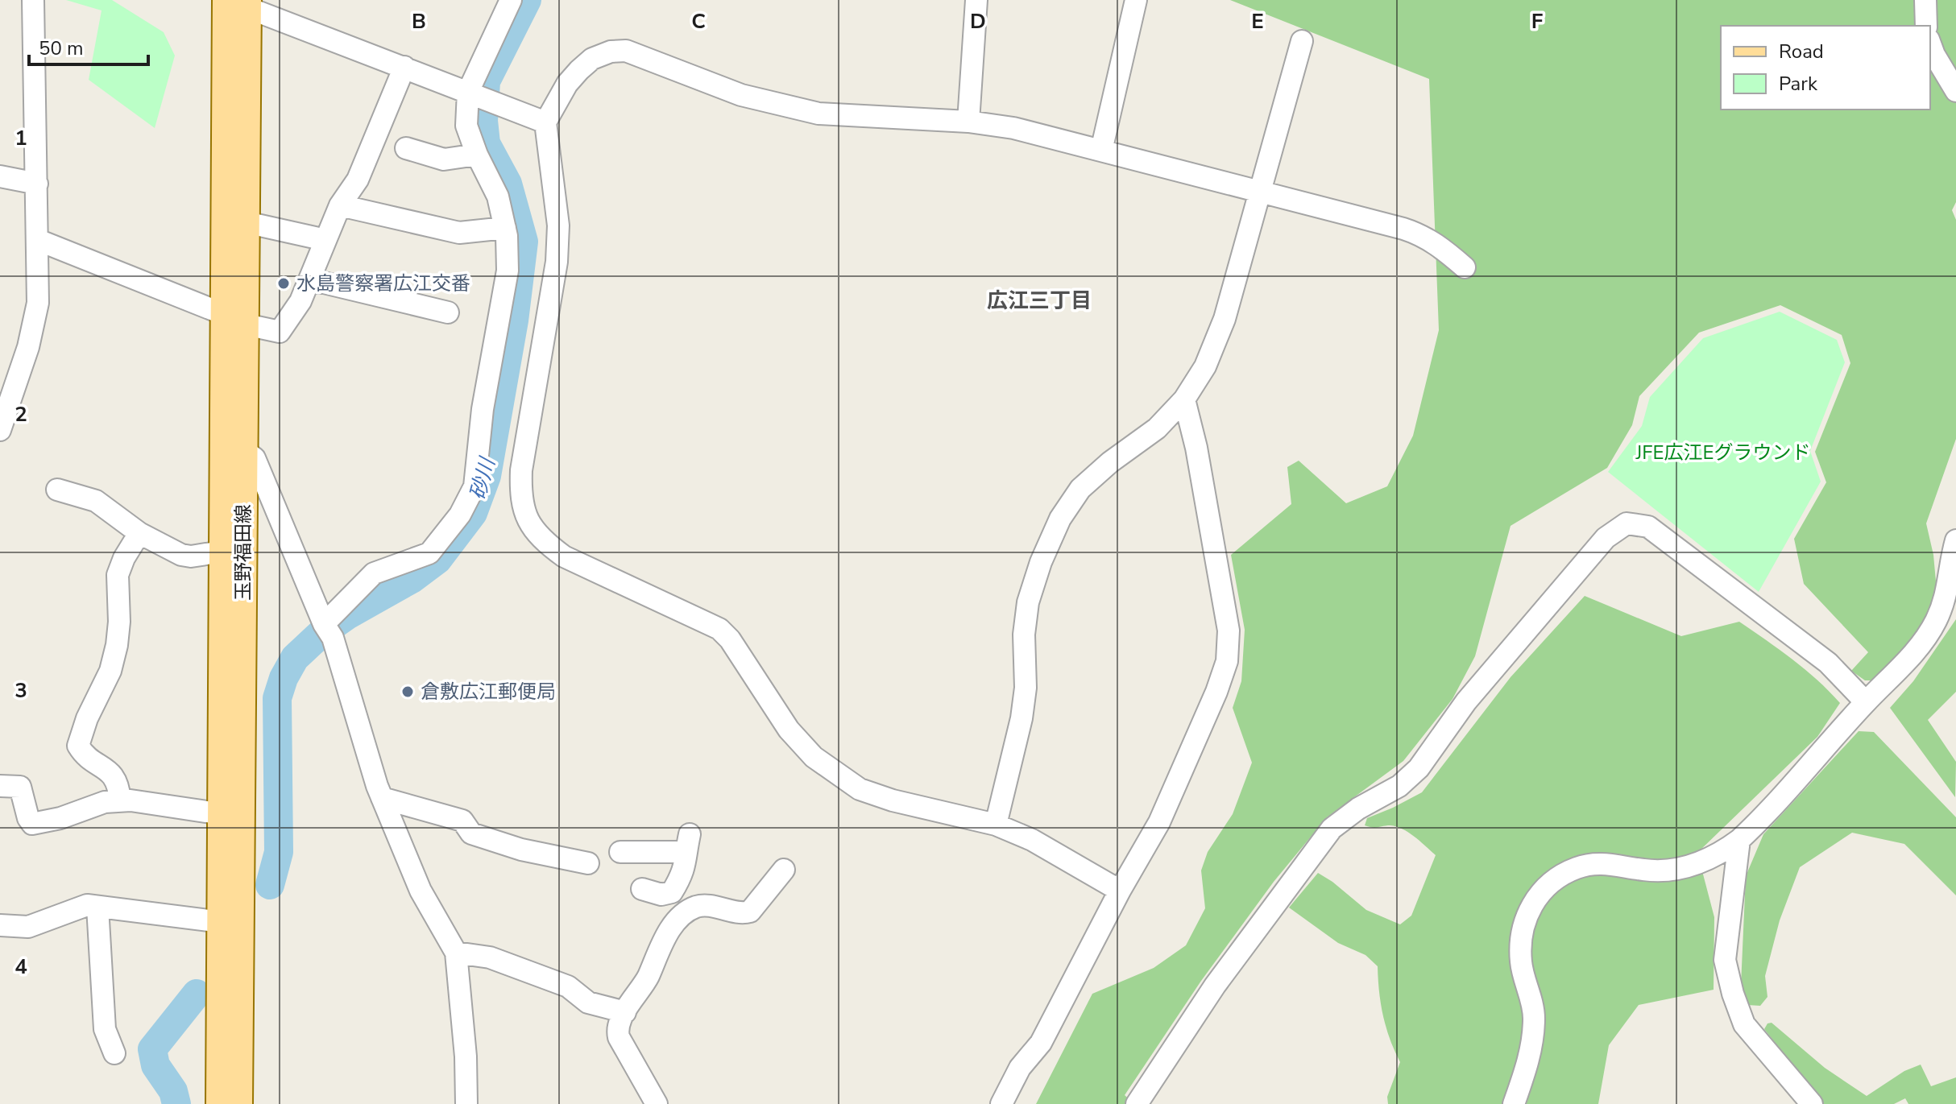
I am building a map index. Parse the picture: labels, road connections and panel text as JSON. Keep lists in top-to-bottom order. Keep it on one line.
{"streets":{"main road":["玉野福田線"]},"districts":["広江三丁目"],"water":["砂川"],"parks":["JFE広江Eグラウンド"],"places":["水島警察署広江交番","倉敷広江郵便局"],"legend":["Road","Park"],"scale_bar":"50 m","grid":{"columns":["B","C","D","E","F"],"rows":["1","2","3","4"]}}
